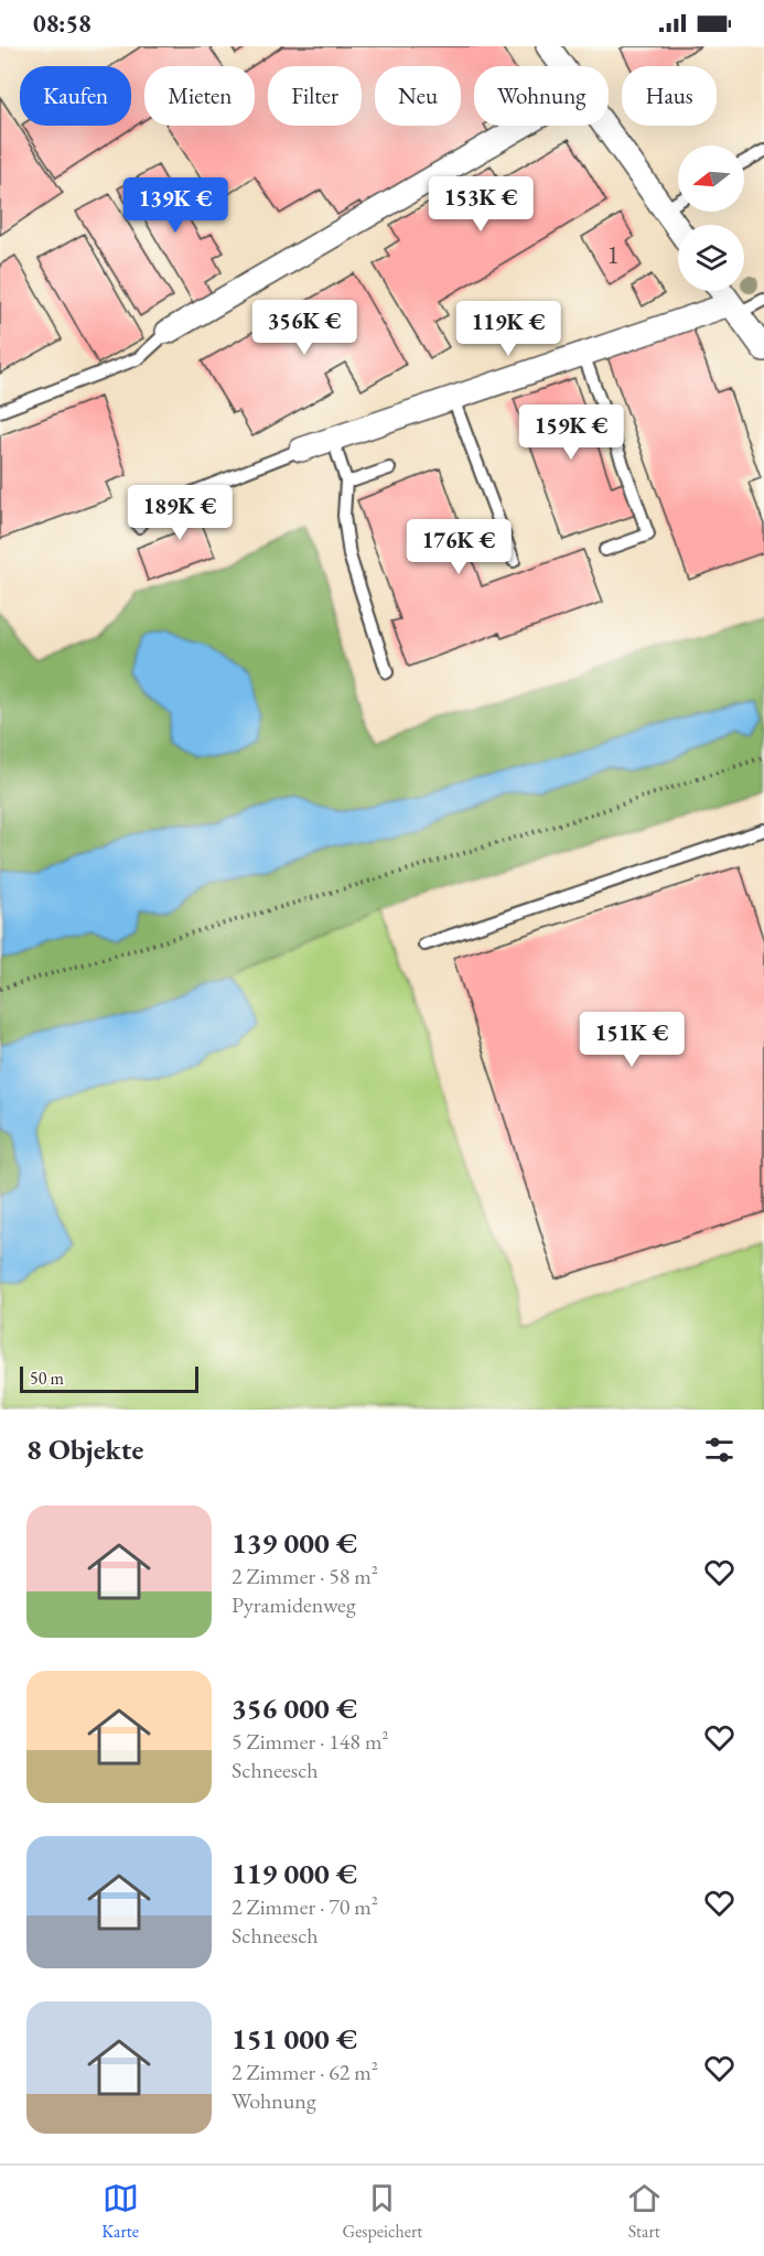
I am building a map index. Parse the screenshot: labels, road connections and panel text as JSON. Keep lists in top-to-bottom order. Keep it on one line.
{"house_numbers":["1"],"scale_bar":"50 m","north":"left","page":{"status":"08:58","chip":["Kaufen","Mieten","Filter","Neu","Wohnung","Haus"],"price":["153K €","139K €","356K €","119K €","159K €","189K €","176K €","151K €"],"scale":"50 m","heading":"8 Objekte","list":[{"name":"139 000 €","note":"2 Zimmer · 58 m² · Pyramidenweg"},{"name":"356 000 €","note":"5 Zimmer · 148 m² · Schneesch"},{"name":"119 000 €","note":"2 Zimmer · 70 m² · Schneesch"},{"name":"151 000 €","note":"2 Zimmer · 62 m² · Wohnung"}],"tabs":["Karte","Gespeichert","Start"]}}
